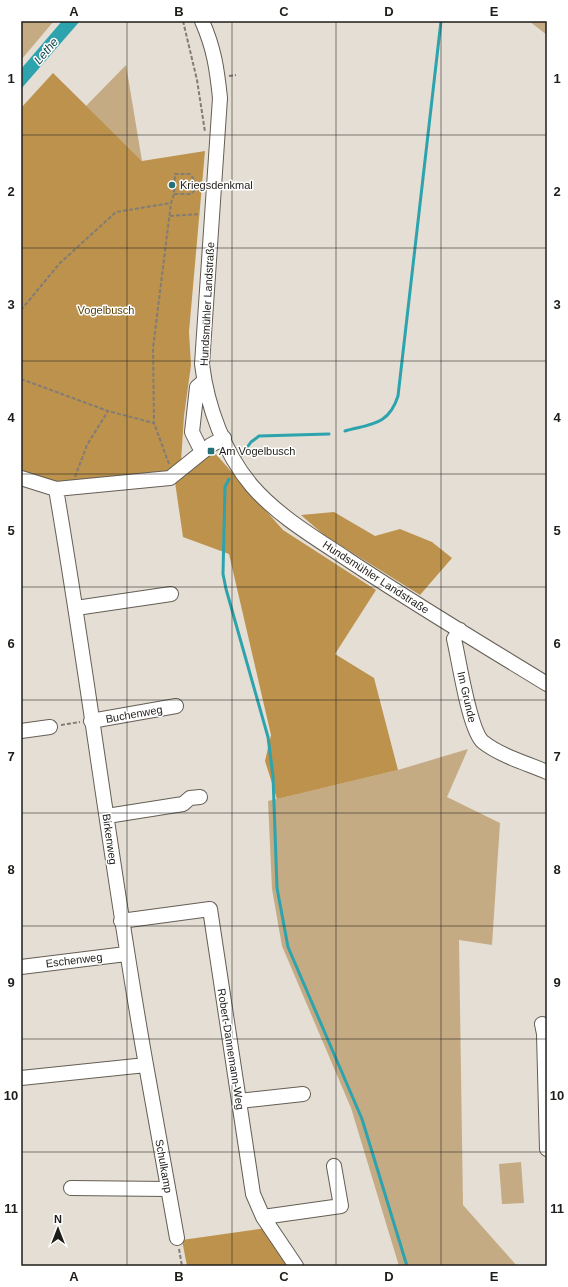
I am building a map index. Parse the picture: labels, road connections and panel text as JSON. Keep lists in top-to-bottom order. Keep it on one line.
{"streets":{"street":["Hundsmühler Landstraße","Im Grunde","Buchenweg","Birkenweg","Eschenweg","Robert-Dannemann-Weg","Schulkamp"]},"crossings":[["Hundsmühler Landstraße","Im Grunde"],["Buchenweg","Birkenweg"],["Birkenweg","Eschenweg"],["Birkenweg","Robert-Dannemann-Weg"],["Birkenweg","Schulkamp"]],"water":["Lethe"],"parks":["Vogelbusch"],"places":{"other":["Kriegsdenkmal"],"transit":["Am Vogelbusch"]},"north":"top","grid":{"columns":["A","B","C","D","E"],"rows":["1","2","3","4","5","6","7","8","9","10","11"]}}
